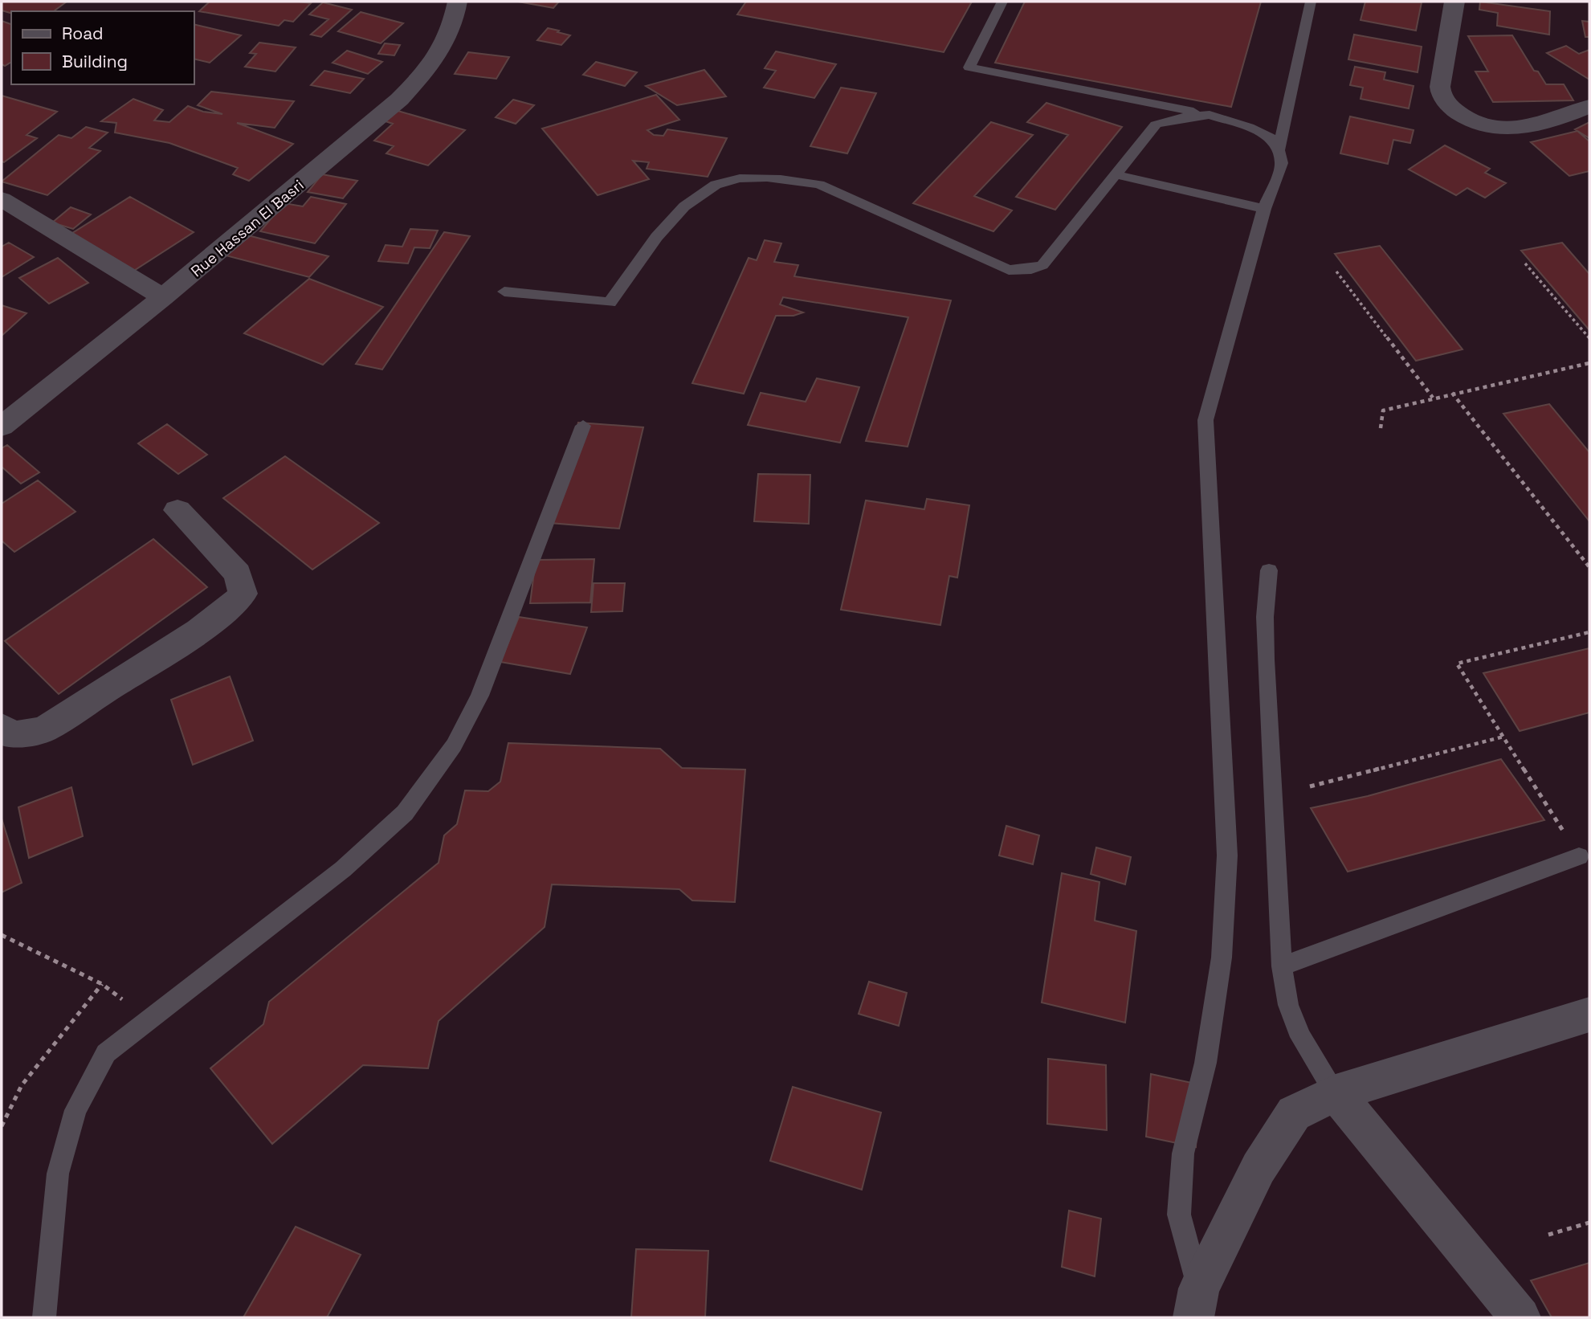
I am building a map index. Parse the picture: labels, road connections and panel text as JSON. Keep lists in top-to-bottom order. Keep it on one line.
{"streets":{"street":["Rue Hassan El Basri"]},"legend":["Road","Building"]}
